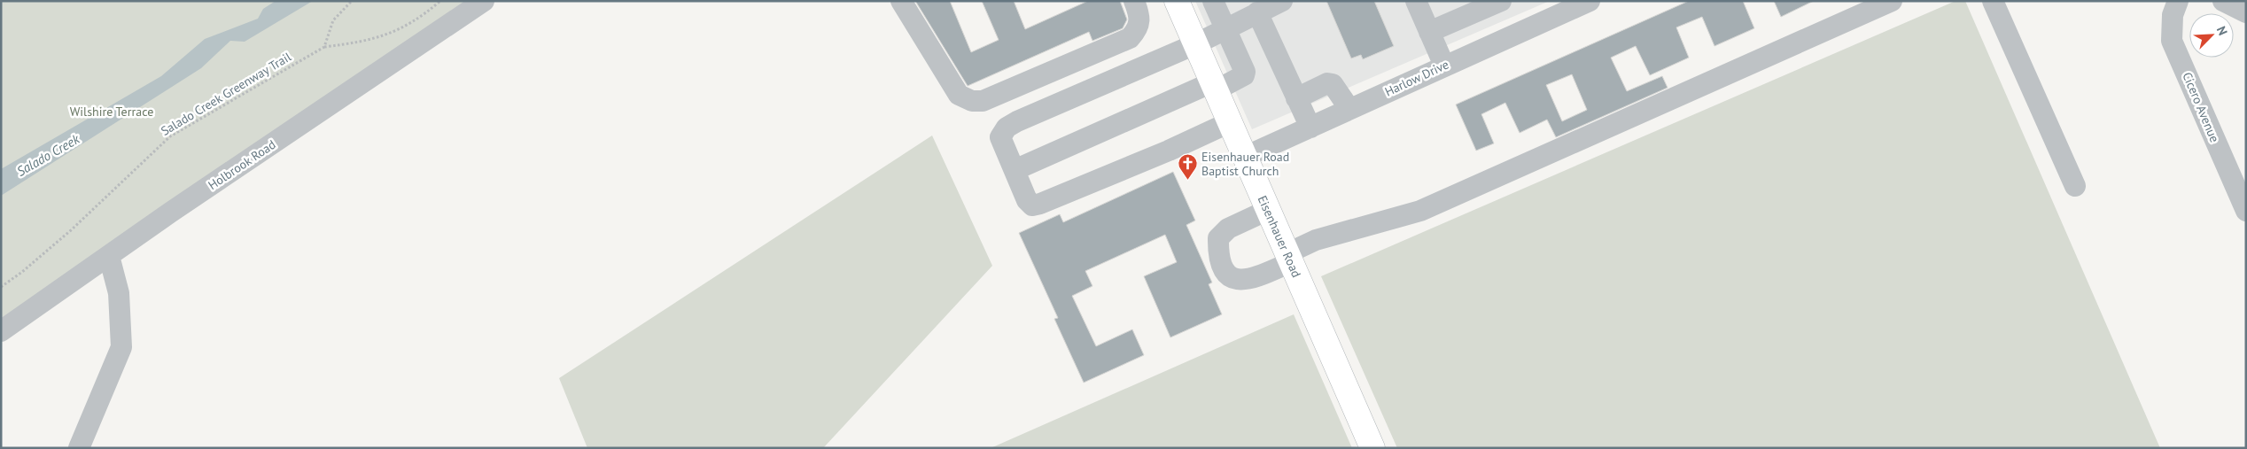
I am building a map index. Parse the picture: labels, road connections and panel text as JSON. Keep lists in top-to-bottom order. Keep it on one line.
{"streets":{"main road":["Eisenhauer Road"],"street":["Harlow Drive","Cicero Avenue","Holbrook Road"],"path":["Salado Creek Greenway Trail"]},"crossings":[["Harlow Drive","Eisenhauer Road"]],"water":["Salado Creek"],"parks":["Wilshire Terrace"],"places":{"church":["Eisenhauer Road Baptist Church"]},"north":"top right"}
